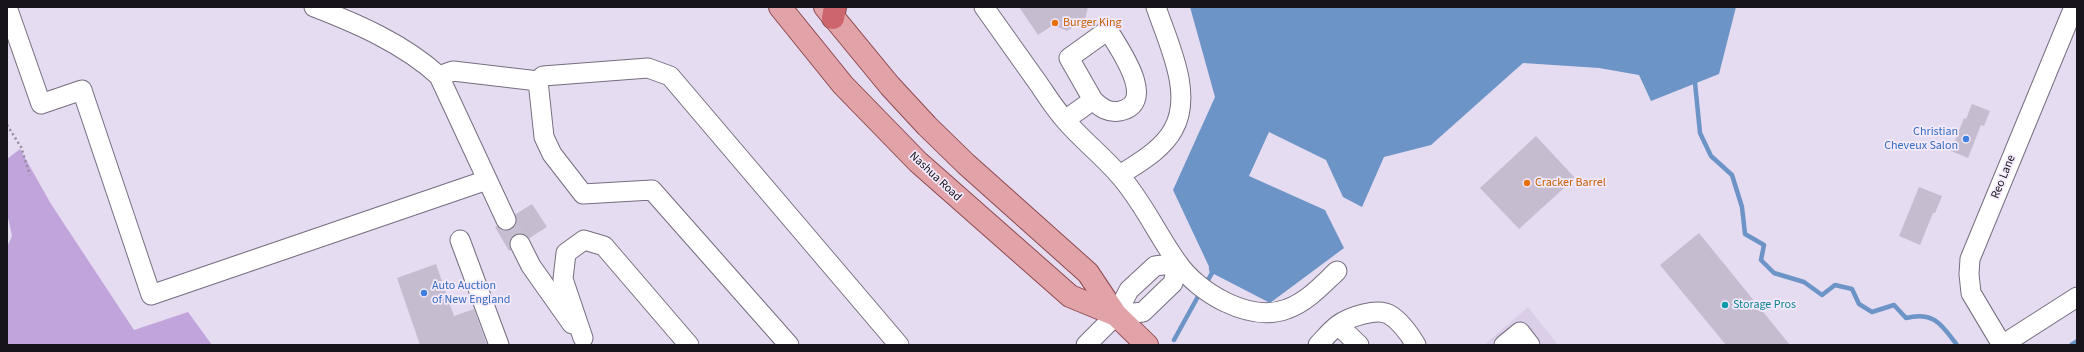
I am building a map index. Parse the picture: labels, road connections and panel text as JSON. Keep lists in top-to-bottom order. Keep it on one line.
{"streets":{"main road":["Nashua Road"],"street":["Reo Lane"]},"places":["Burger King","Christian Cheveux Salon","Cracker Barrel","Auto Auction of New England","Storage Pros"]}
